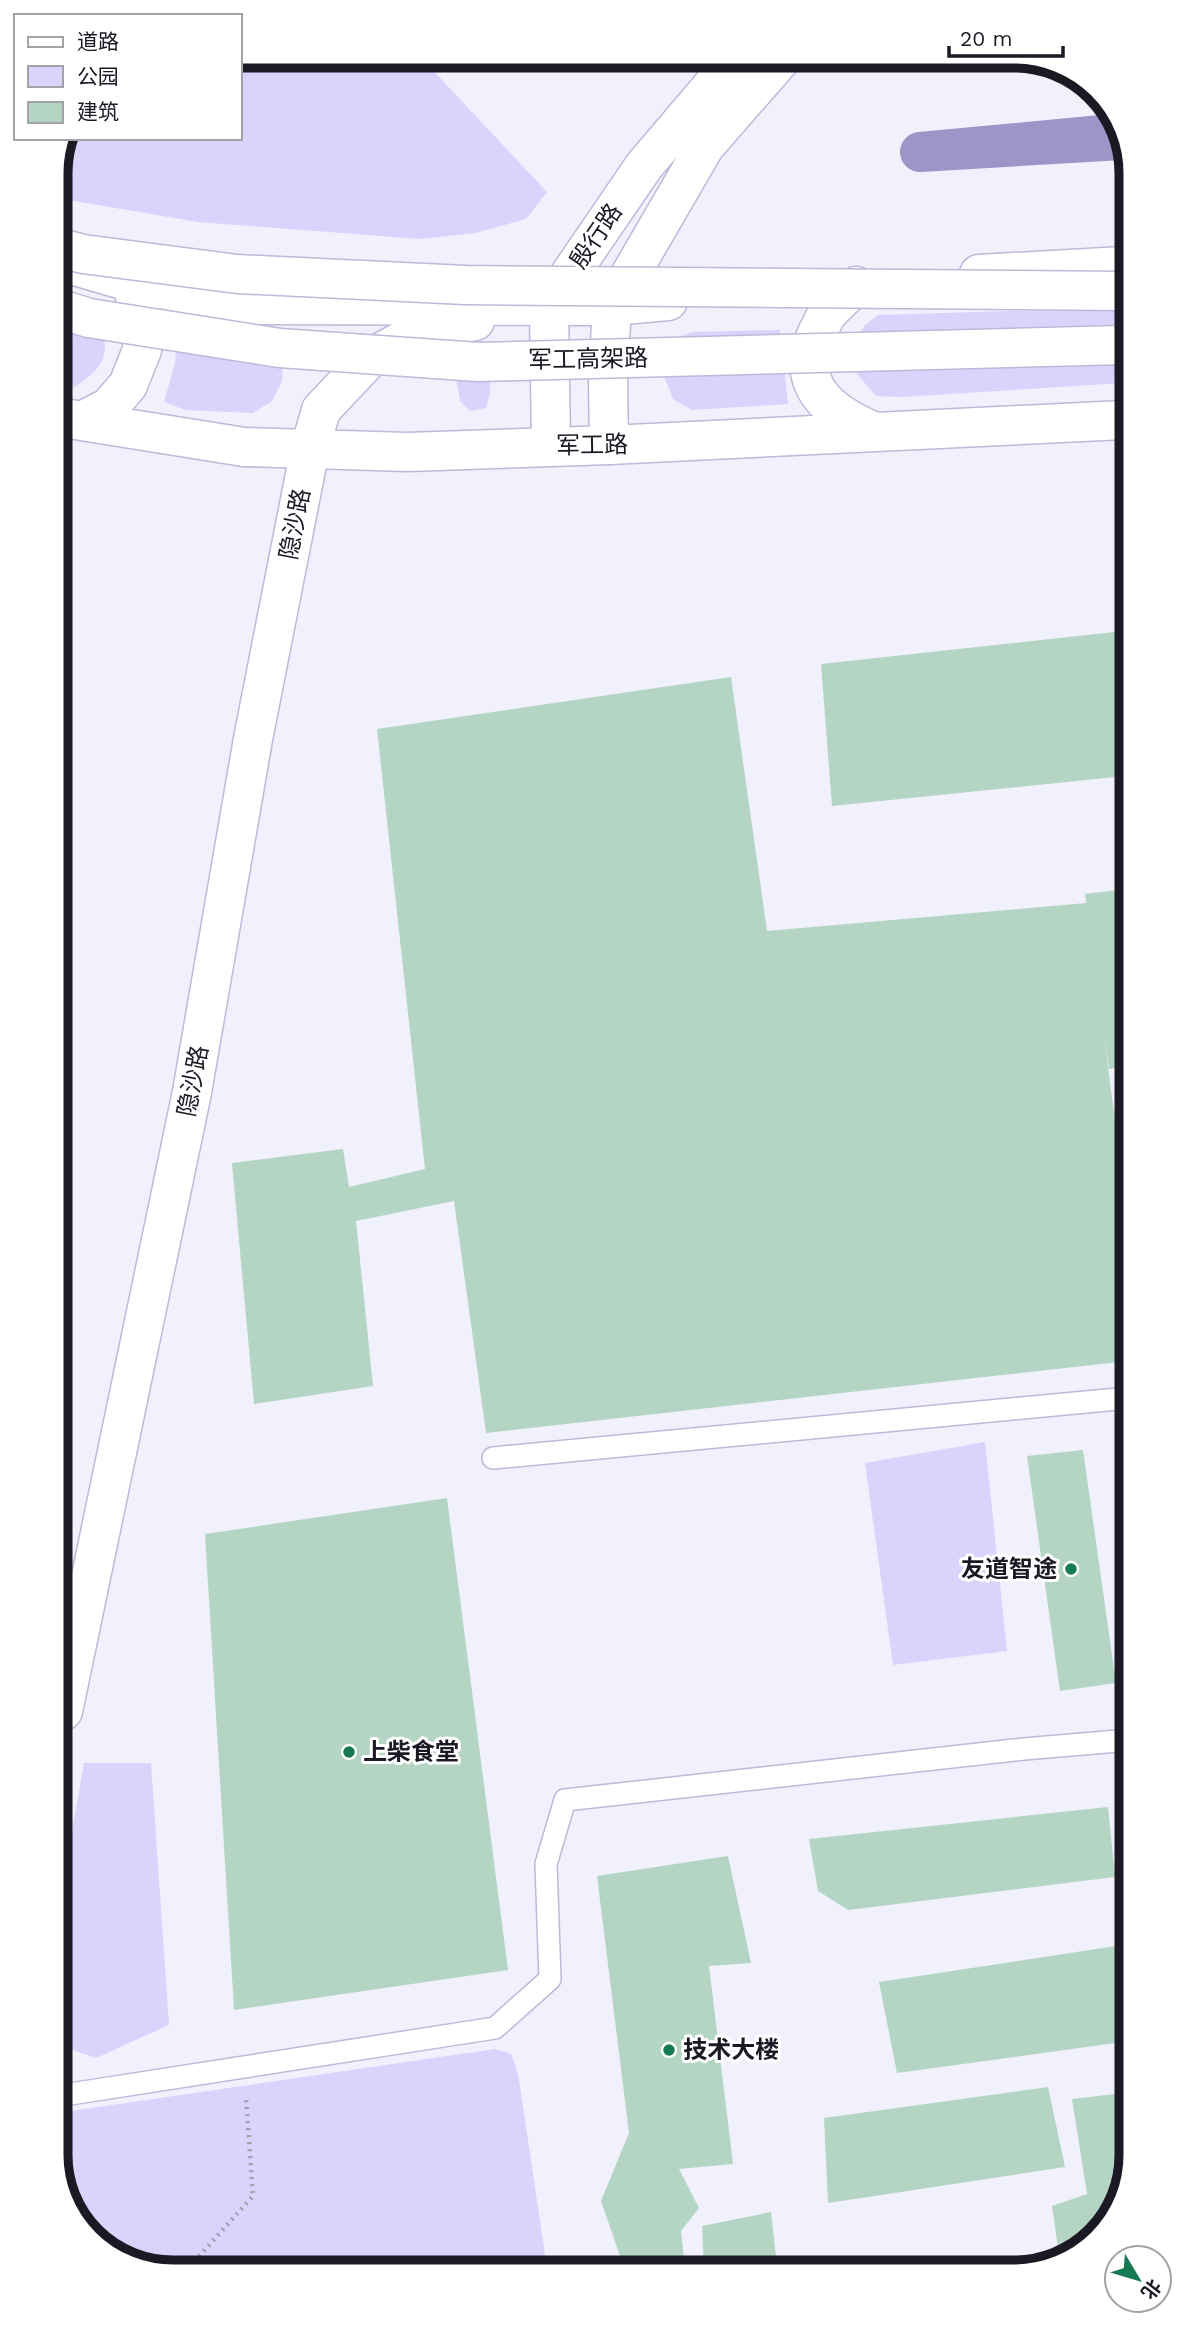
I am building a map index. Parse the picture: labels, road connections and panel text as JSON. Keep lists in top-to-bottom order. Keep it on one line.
{"streets":{"main road":["殷行路","军工高架路","军工路","隐沙路"]},"crossings":[["殷行路","军工路"],["军工路","隐沙路"]],"places":["友道智途","上柴食堂","技术大楼"],"legend":["道路","公园","建筑"],"scale_bar":"20 m","north":"bottom right"}
